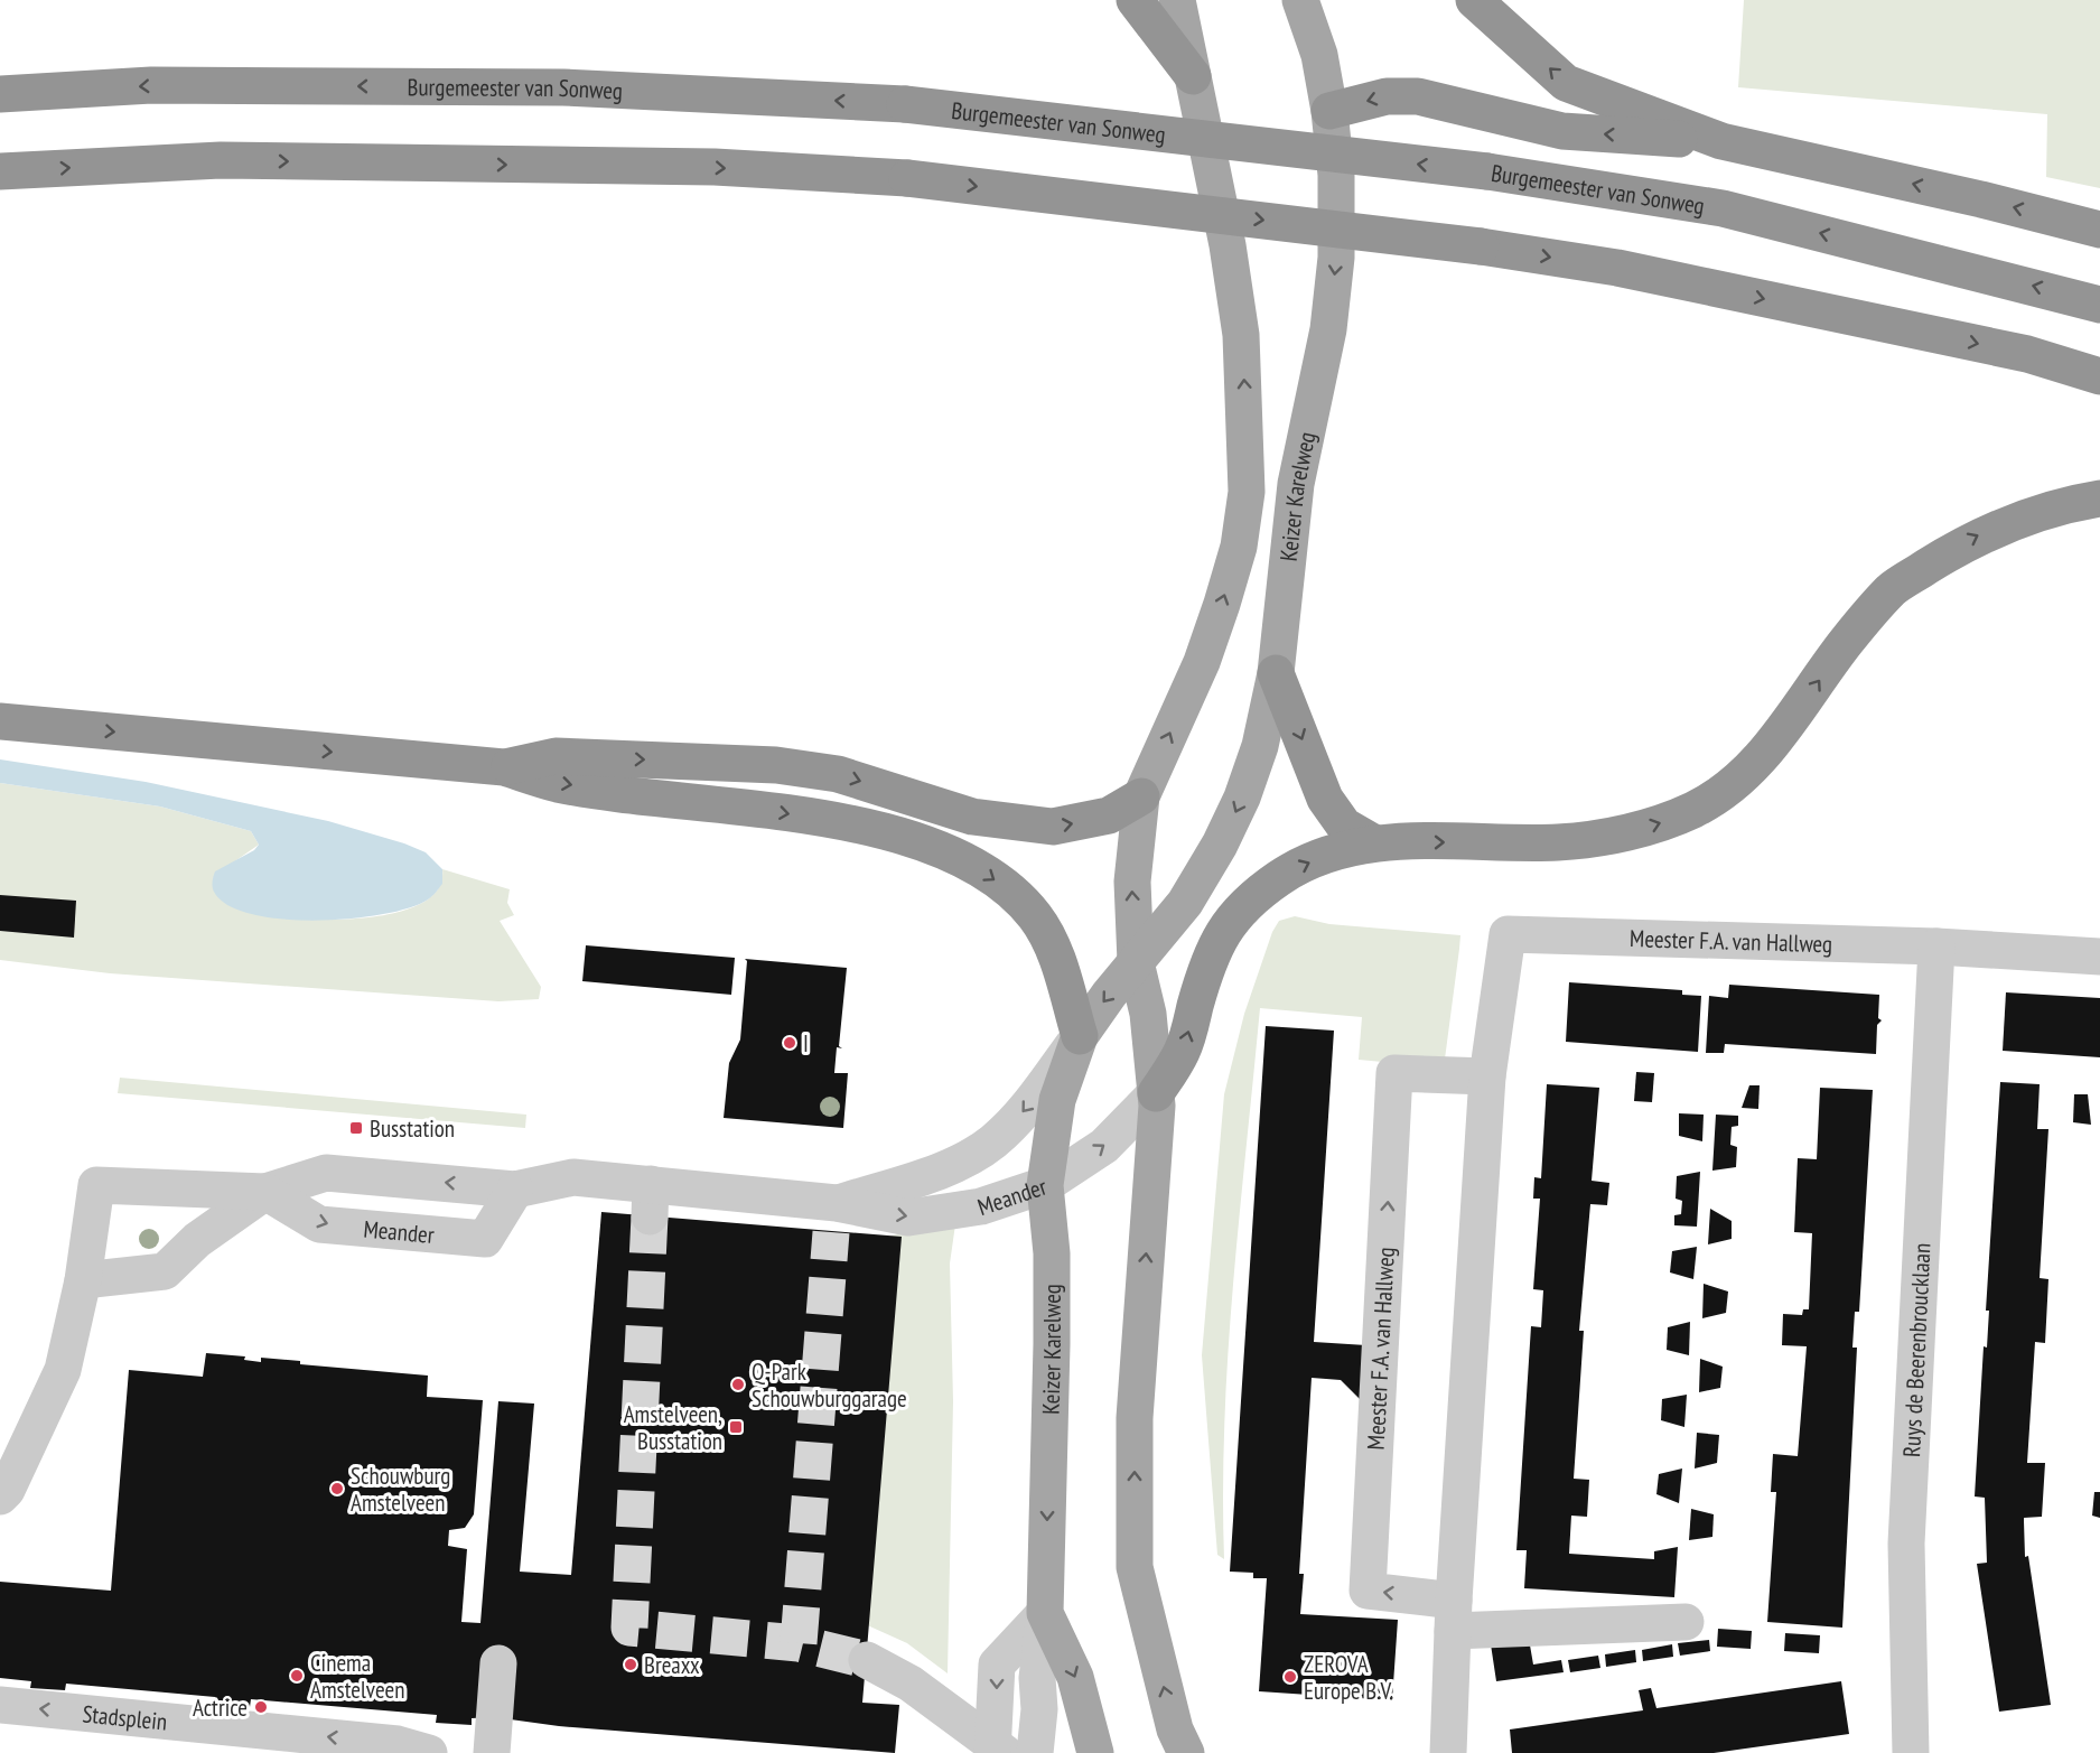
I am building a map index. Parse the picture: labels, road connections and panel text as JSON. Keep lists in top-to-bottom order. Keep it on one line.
{"streets":{"highway":["Burgemeester van Sonweg"],"main road":["Keizer Karelweg"],"street":["Meester F.A. van Hallweg","Meander","Ruys de Beerenbroucklaan","Stadsplein"]},"crossings":[["Keizer Karelweg","Meander"],["Meester F.A. van Hallweg","Ruys de Beerenbroucklaan"]],"one_way":["Stadsplein"],"places":{"other":["I","Q-Park Schouwburggarage","Schouwburg Amstelveen","Breaxx","Cinema Amstelveen","ZEROVA Europe B.V.","Actrice"],"transit":["Busstation","Amstelveen, Busstation"]}}
